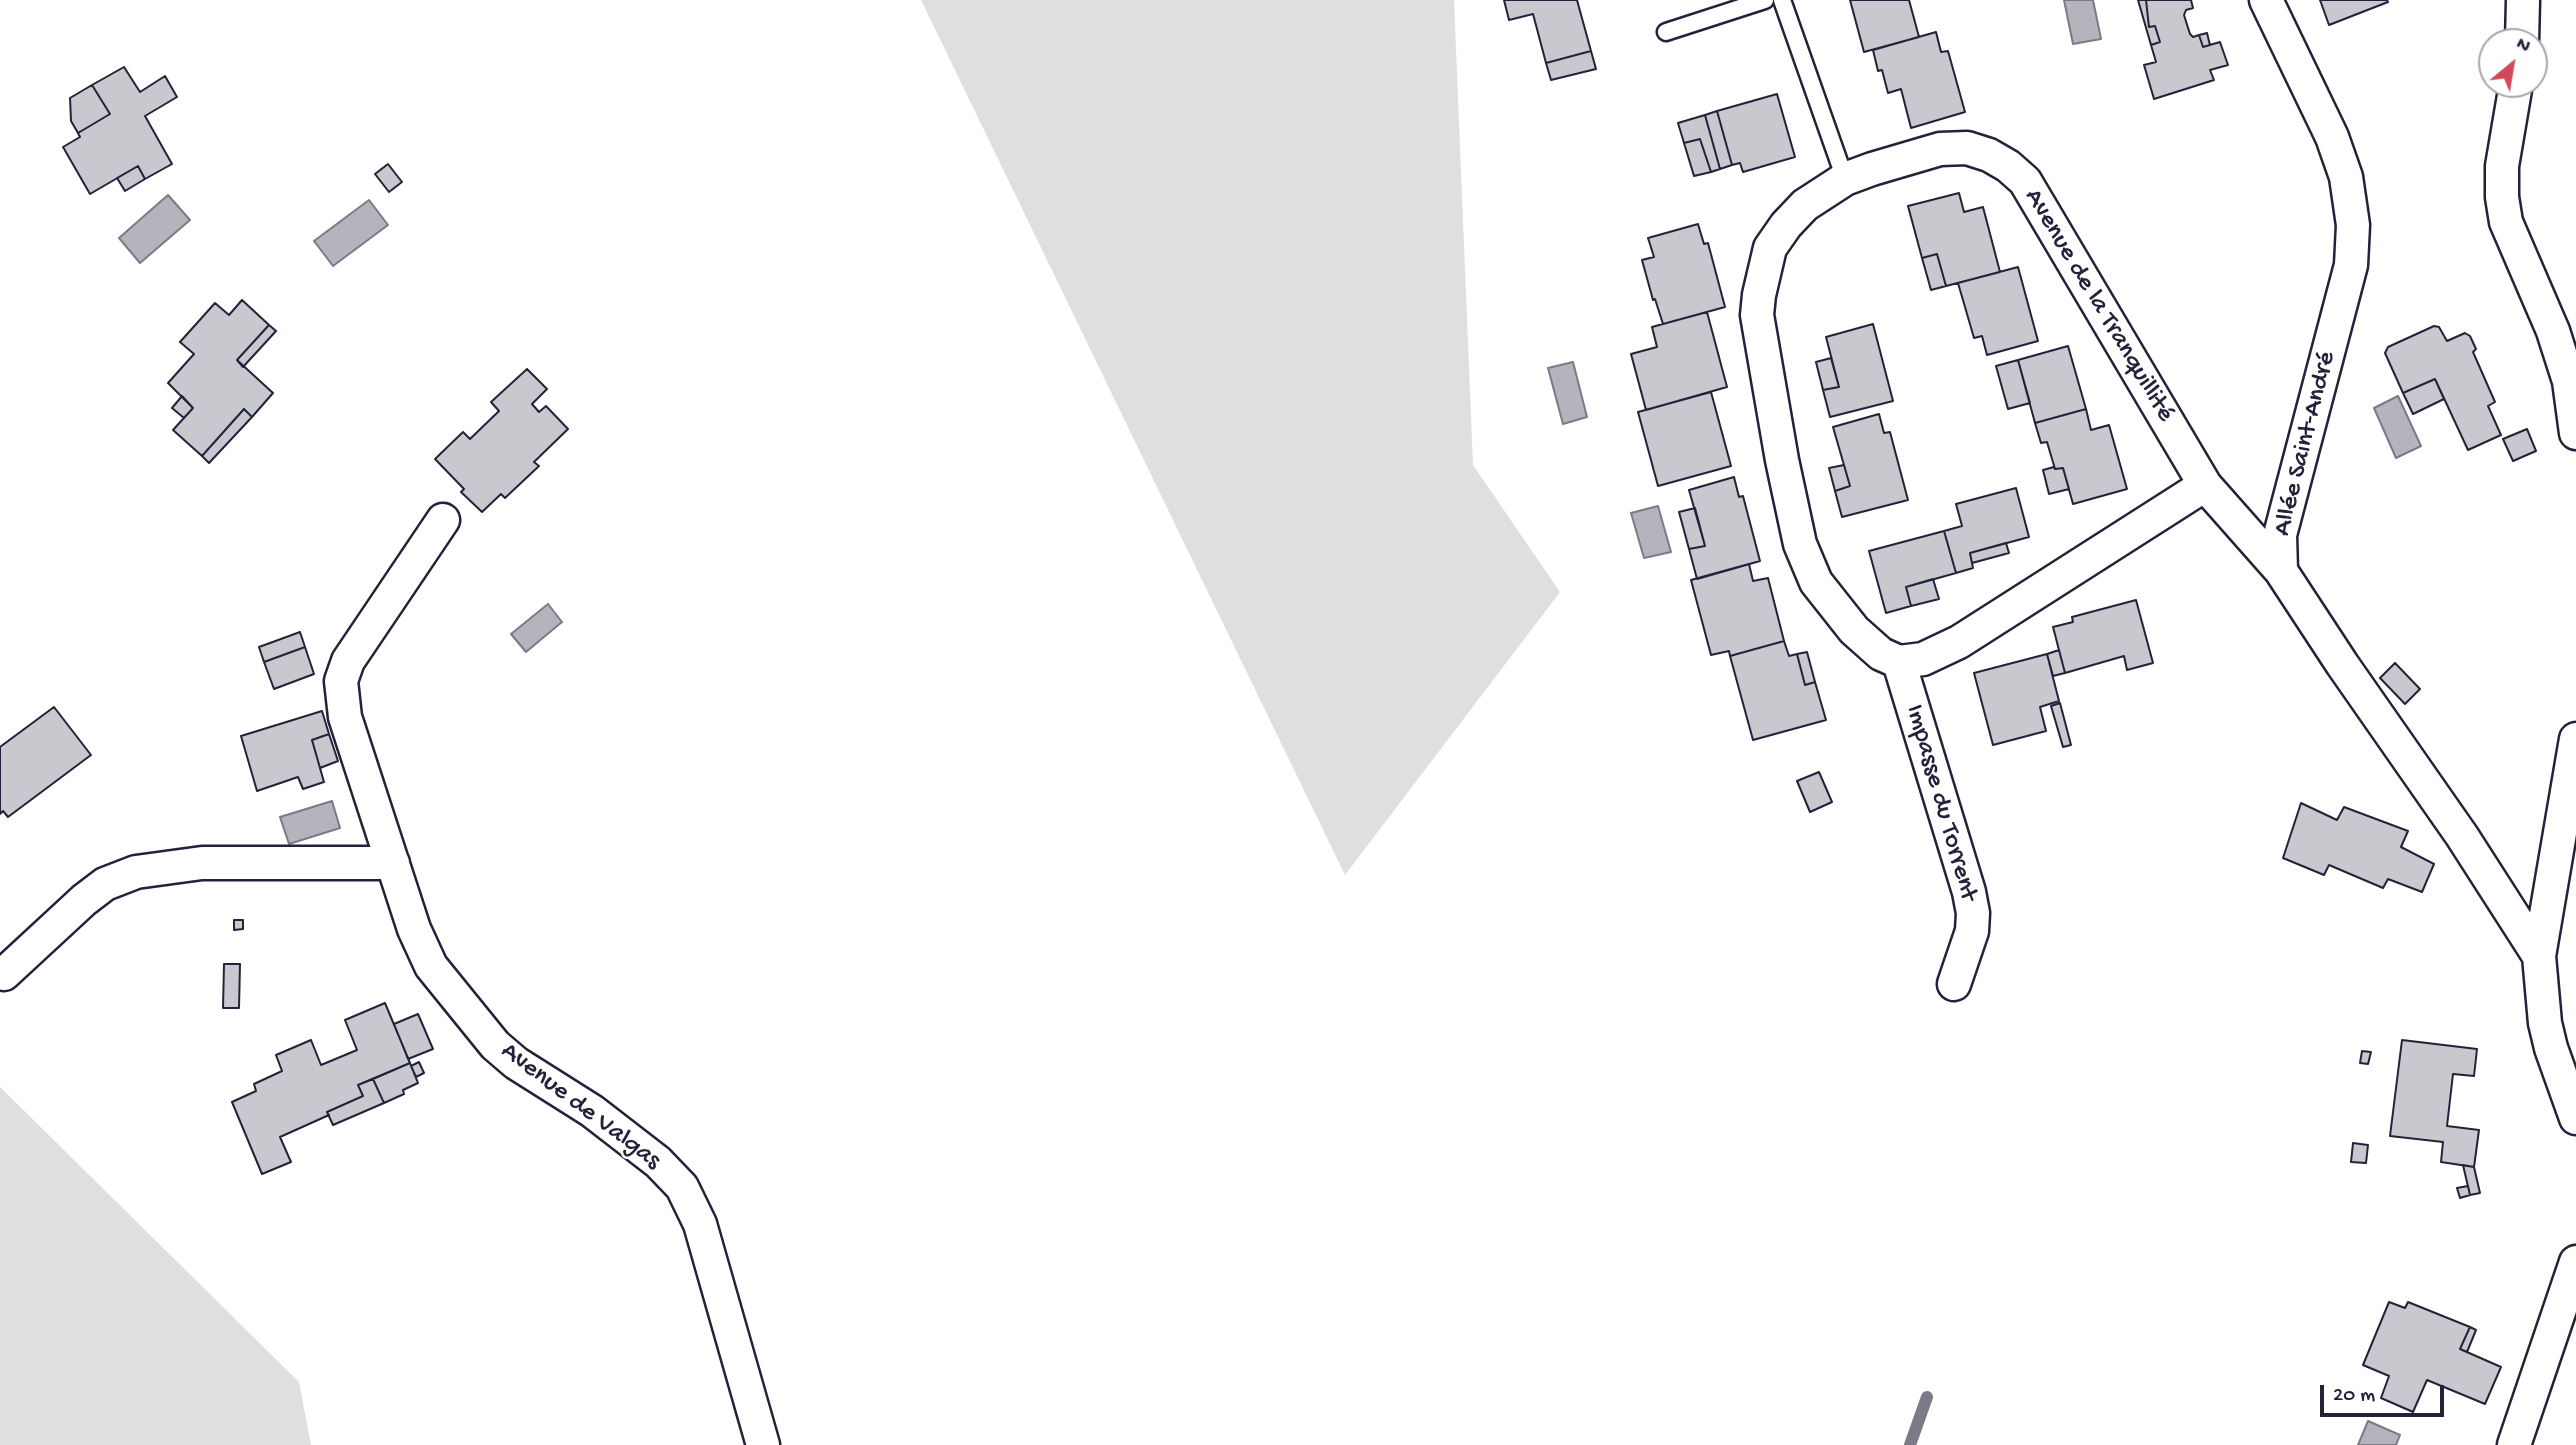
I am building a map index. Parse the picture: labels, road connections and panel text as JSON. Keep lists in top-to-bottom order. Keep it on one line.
{"streets":{"street":["Avenue de la Tranquillité","Allée Saint-André","Impasse du Torrent","Avenue de Valgas"]},"crossings":[["Avenue de la Tranquillité","Allée Saint-André"],["Avenue de la Tranquillité","Impasse du Torrent"]],"scale_bar":"20 m","north":"top right"}
